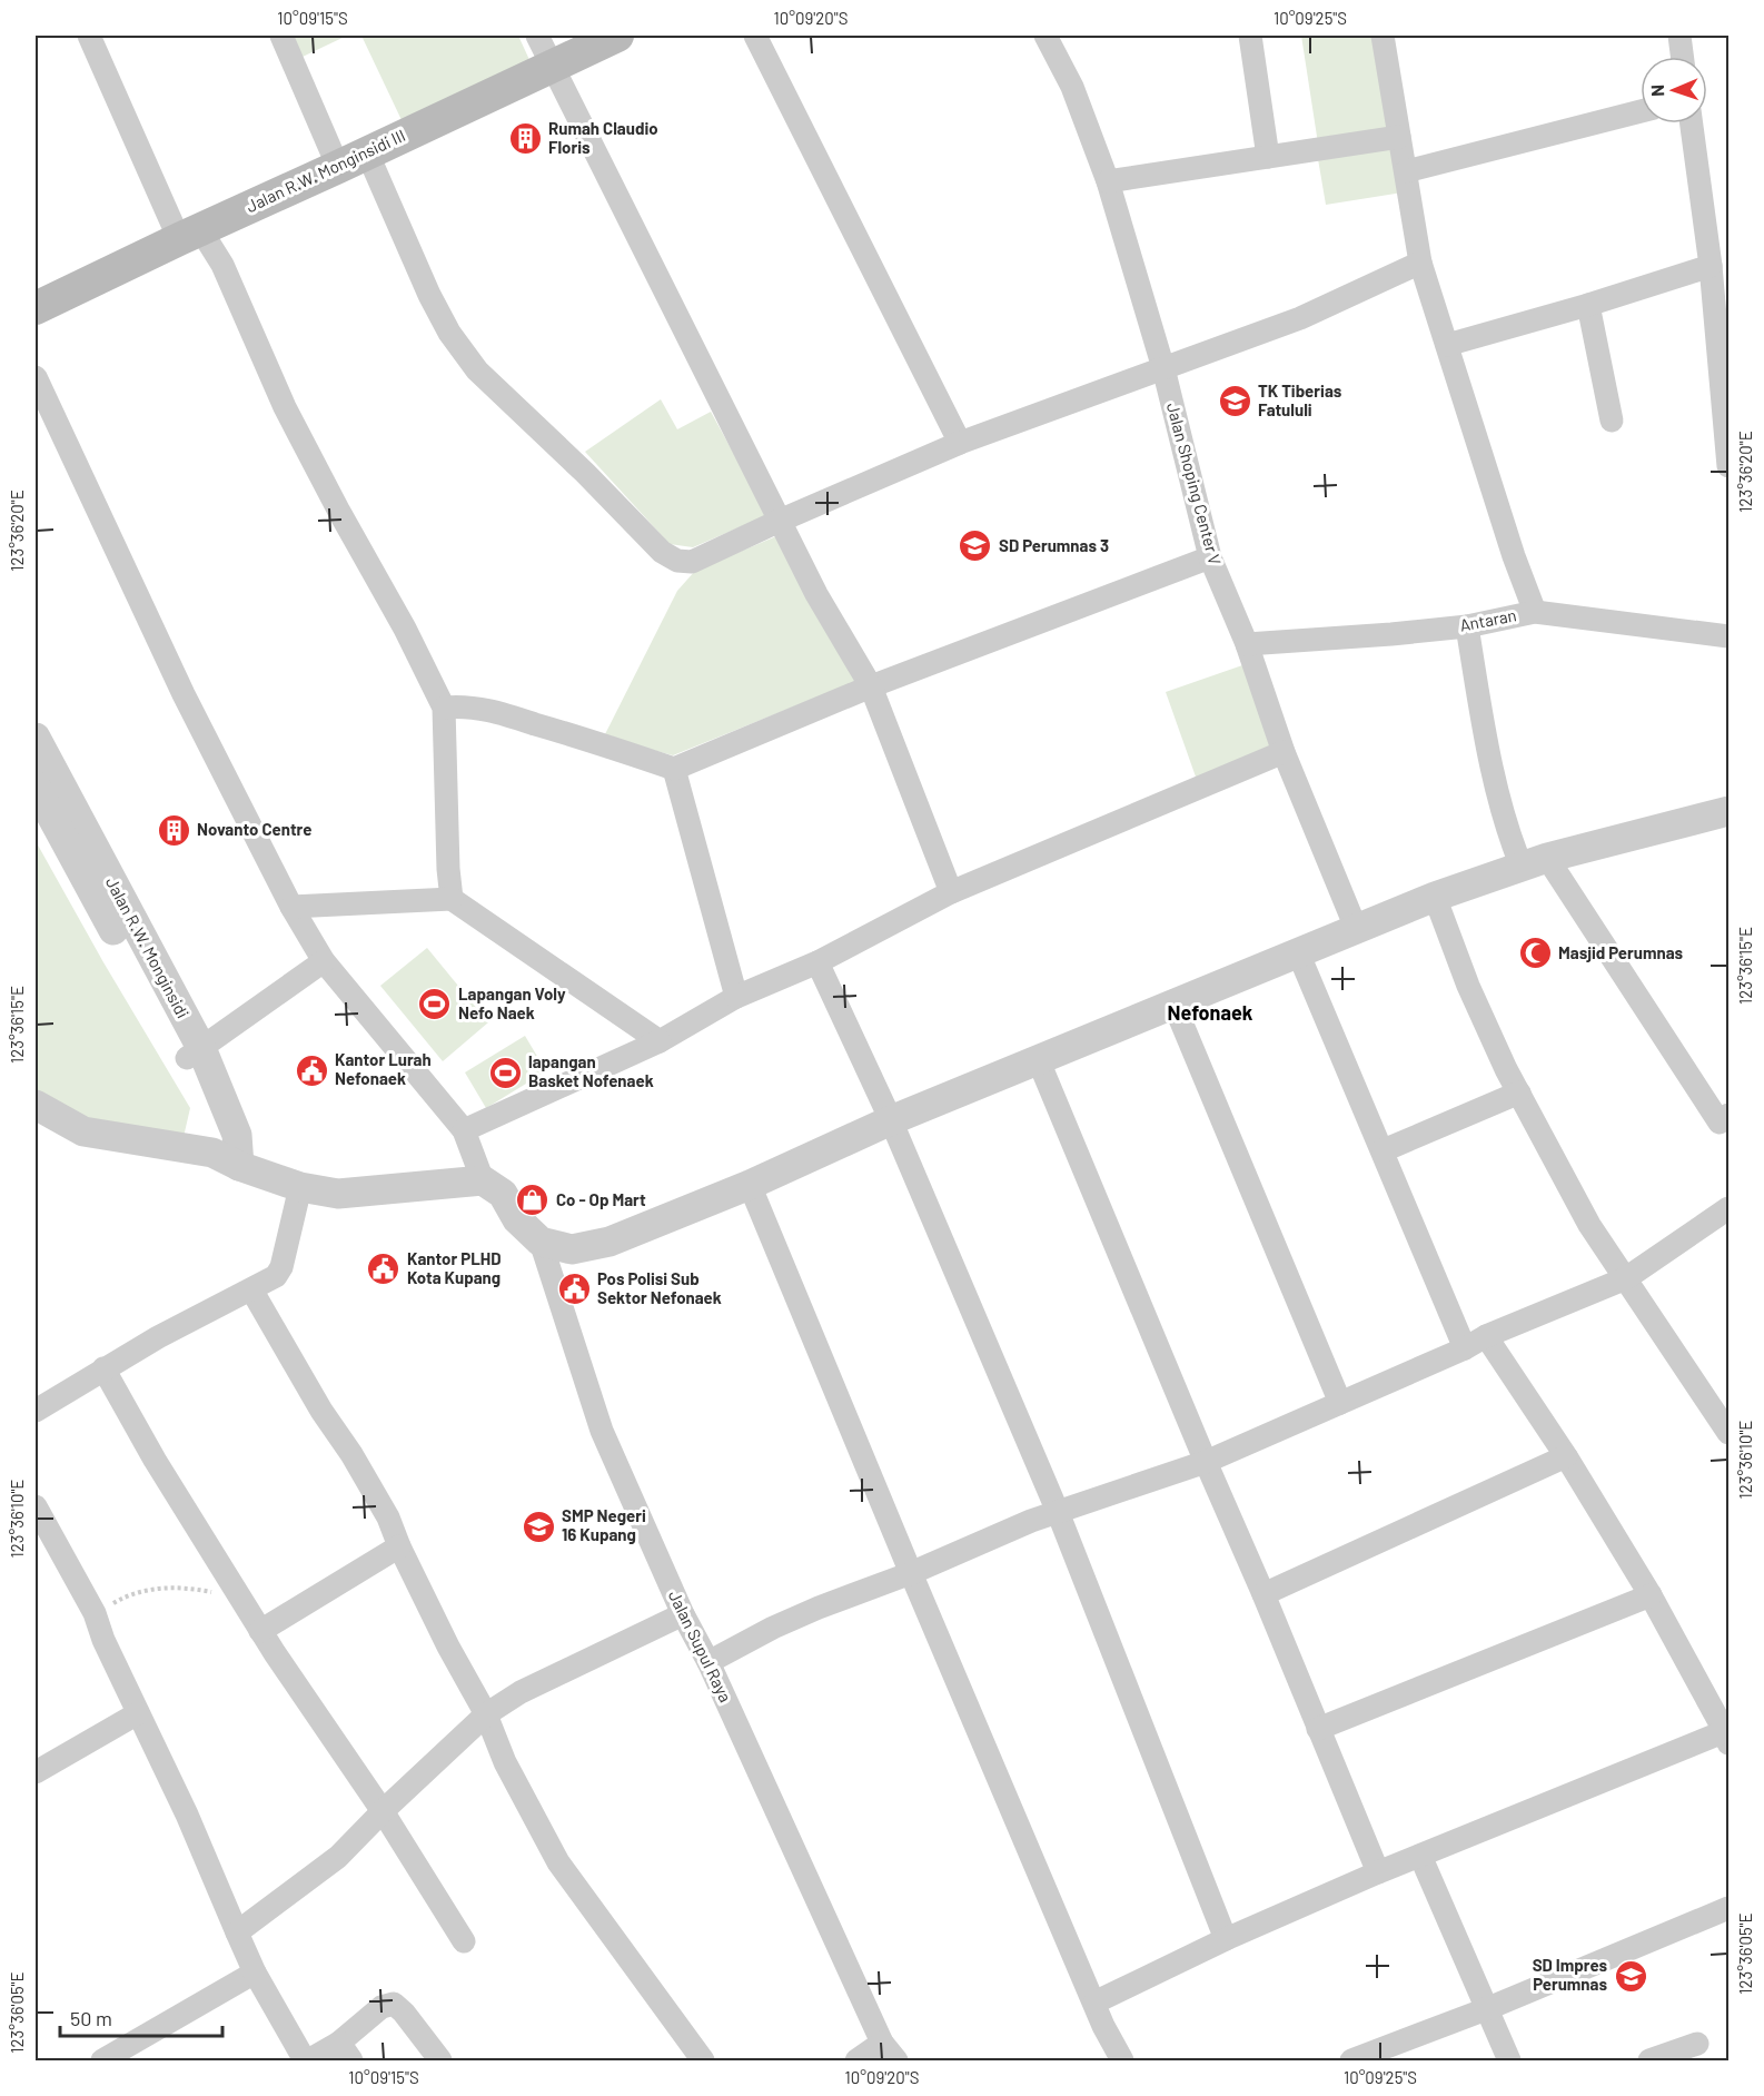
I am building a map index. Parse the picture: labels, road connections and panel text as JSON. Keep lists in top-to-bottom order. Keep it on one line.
{"streets":{"main road":["Jalan R.W. Monginsidi III"],"street":["Jalan Shoping Center V","Antaran","Jalan R.W. Monginsidi","Jalan Supul Raya"]},"crossings":[["Jalan Shoping Center V","Antaran"]],"districts":["Nefonaek"],"places":{"building":["Rumah Claudio Floris","Novanto Centre"],"school or university":["TK Tiberias Fatululi","SD Perumnas 3","SMP Negeri 16 Kupang","SD Impres Perumnas"],"mosque":["Masjid Perumnas"],"sports":["Lapangan Voly Nefo Naek","lapangan Basket Nofenaek"],"public building":["Kantor Lurah Nefonaek","Kantor PLHD Kota Kupang","Pos Polisi Sub Sektor Nefonaek"],"shop":["Co - Op Mart"]},"scale_bar":"50 m","north":"left","coordinates":["10°09'15\"S","10°09'20\"S","10°09'25\"S","123°36'20\"E","123°36'15\"E","123°36'10\"E","123°36'05\"E"]}
